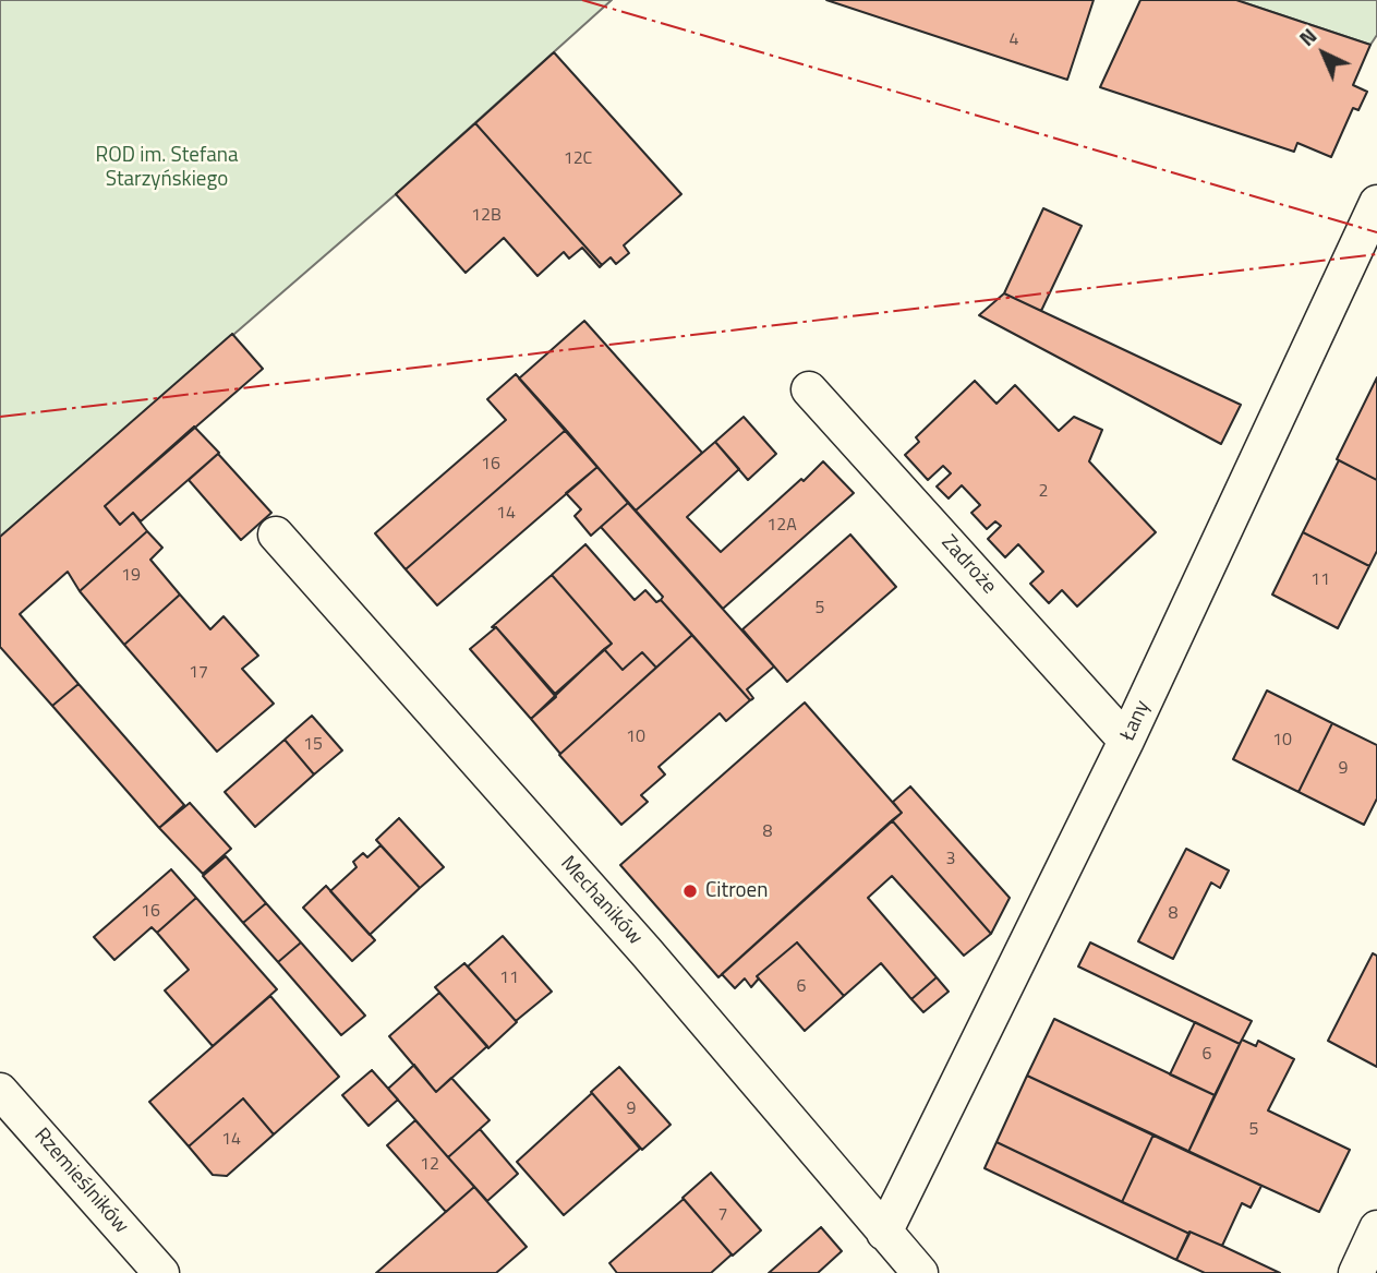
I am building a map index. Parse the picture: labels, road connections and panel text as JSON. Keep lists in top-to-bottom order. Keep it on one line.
{"streets":{"street":["Zadroże","Łany","Mechaników","Rzemieślników"]},"crossings":[["Zadroże","Łany"],["Łany","Mechaników"]],"parks":["ROD im. Stefana Starzyńskiego"],"places":["Citroen"],"house_numbers":["4","12C","12B","16","2","14","12A","19","11","5","17","10","10","15","9","8","3","16","8","11","6","6","9","5","14","12","7"],"north":"top left"}
